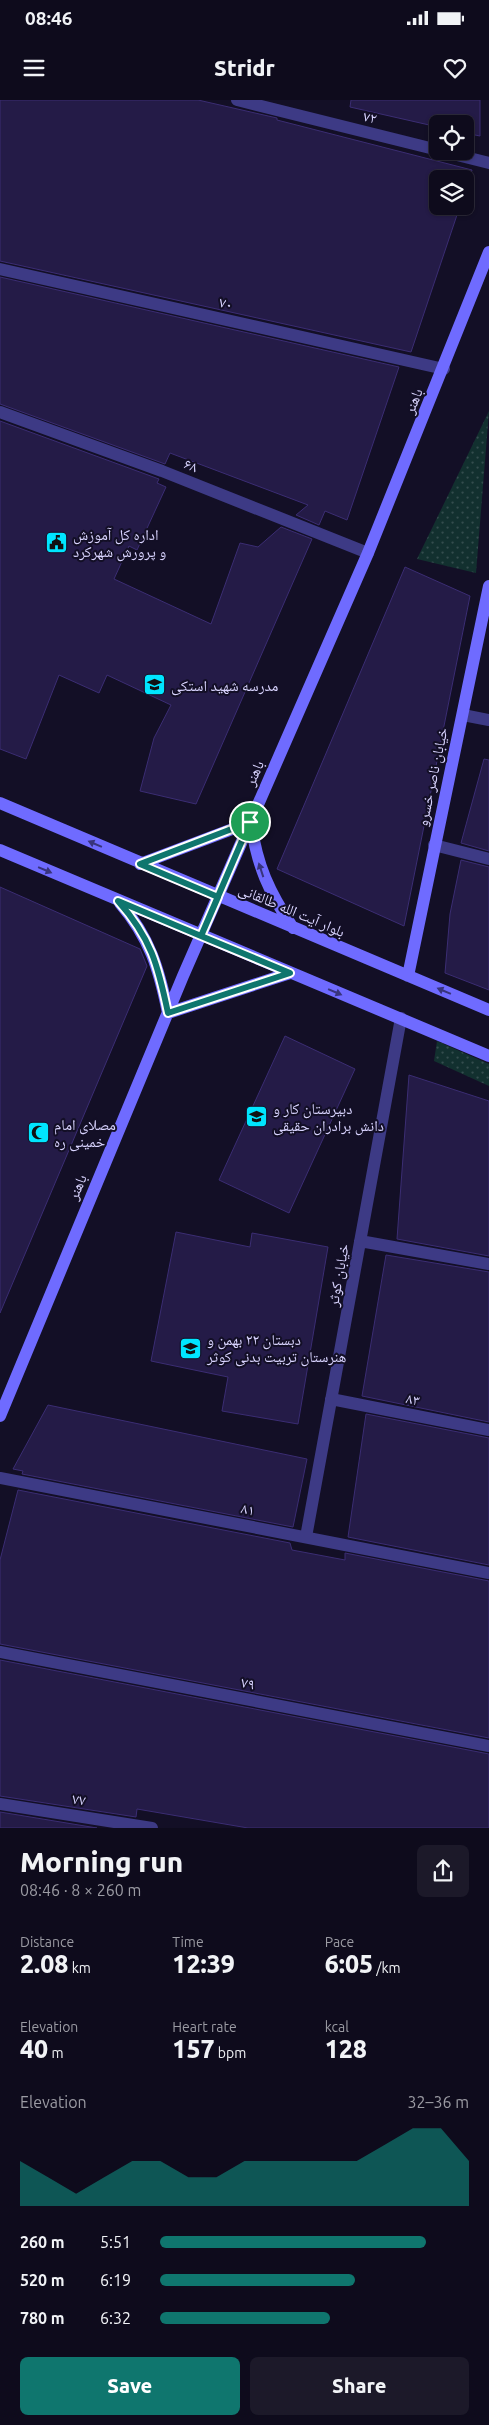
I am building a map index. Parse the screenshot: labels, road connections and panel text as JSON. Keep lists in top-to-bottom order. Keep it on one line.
{"streets":{"main road":["باهنر","خیابان ناصر خسرو","بلوار آیت الله طالقانی"],"street":["۷۲","۷۰","۶۸","خیابان کوثر","۸۳","۸۱","۷۹","۷۷"]},"crossings":[["۷۰","باهنر"],["باهنر","۶۸"],["باهنر","بلوار آیت الله طالقانی"],["خیابان ناصر خسرو","بلوار آیت الله طالقانی"],["خیابان کوثر","۸۳"],["خیابان کوثر","۸۱"]],"places":{"public building":["اداره کل آموزش و پرورش شهرکرد"],"school or university":["مدرسه شهید استکی","دبیرستان کار و دانش برادران حقیقی","دبستان ۲۲ بهمن و هنرستان تربیت بدنی کوثر"],"mosque":["مصلای امام خمینی ره"]},"page":{"status":"08:46","header":"Stridr","heading":["Morning run","08:46 · 8 × 260 m"],"stats":[["Distance","2.08 km"],["Time","12:39"],["Pace","6:05 /km"],["Elevation","40 m"],["Heart rate","157 bpm"],["kcal","128"]],"chart":["Elevation","32–36 m"],"list":[{"name":"260 m","note":"5:51"},{"name":"520 m","note":"6:19"},{"name":"780 m","note":"6:32"}],"buttons":["Save","Share"]}}
